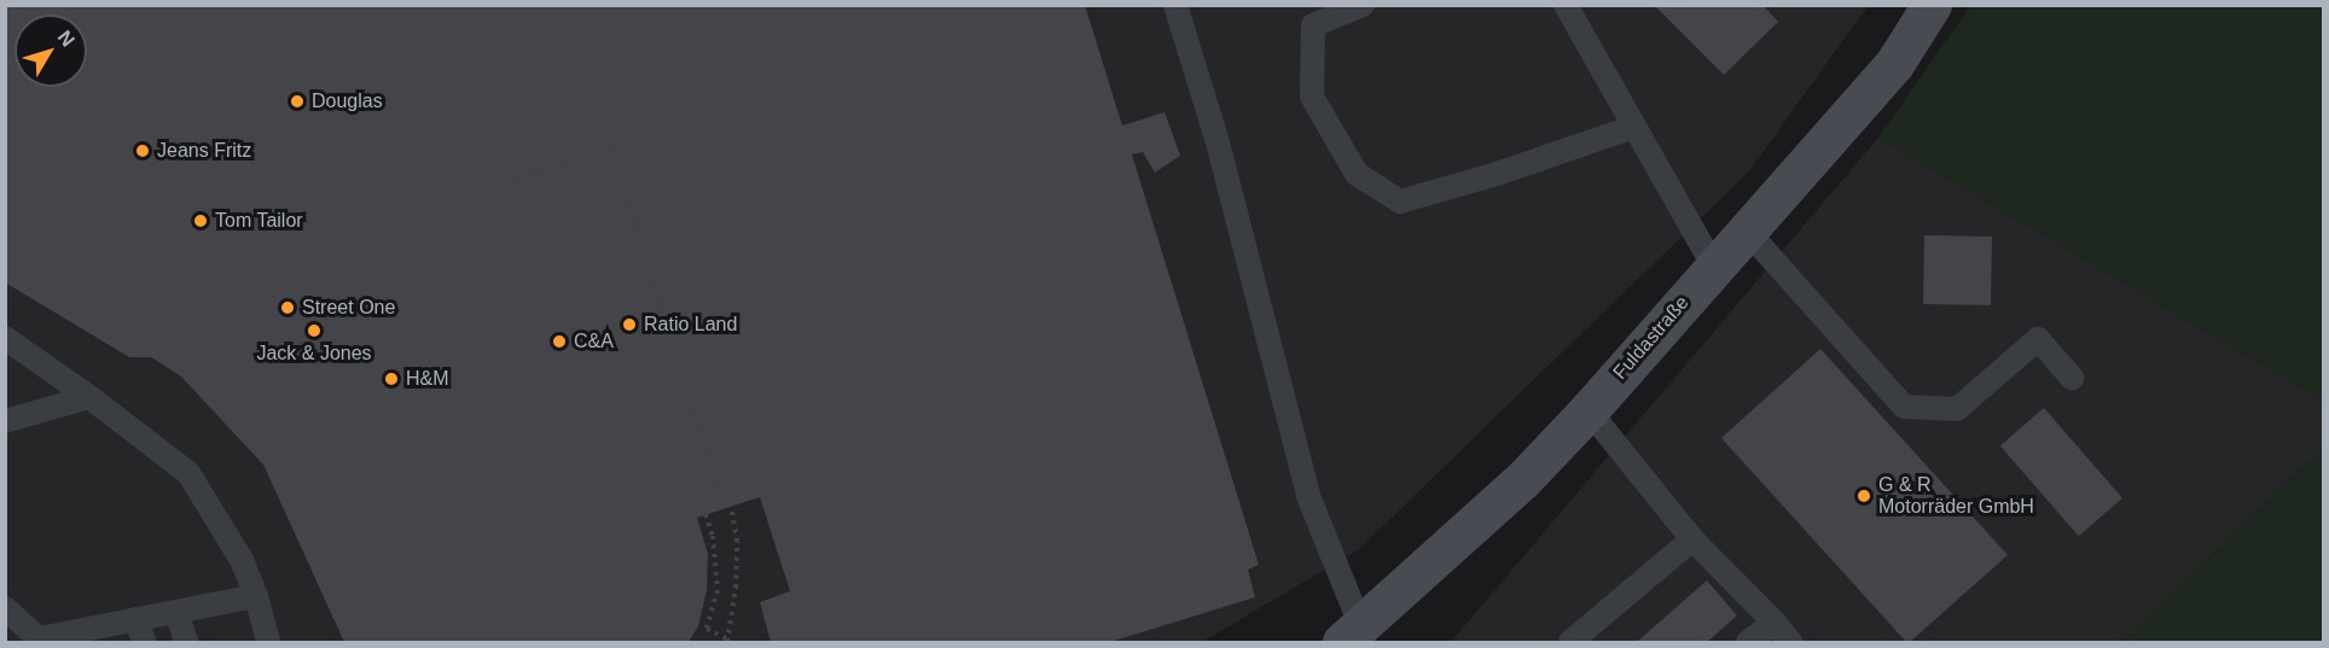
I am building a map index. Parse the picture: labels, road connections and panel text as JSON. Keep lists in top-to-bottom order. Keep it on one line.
{"streets":{"street":["Fuldastraße"]},"places":["Douglas","Jeans Fritz","Tom Tailor","Street One","Ratio Land","Jack & Jones","C&A","H&M","G & R Motorräder GmbH"],"north":"top right"}
